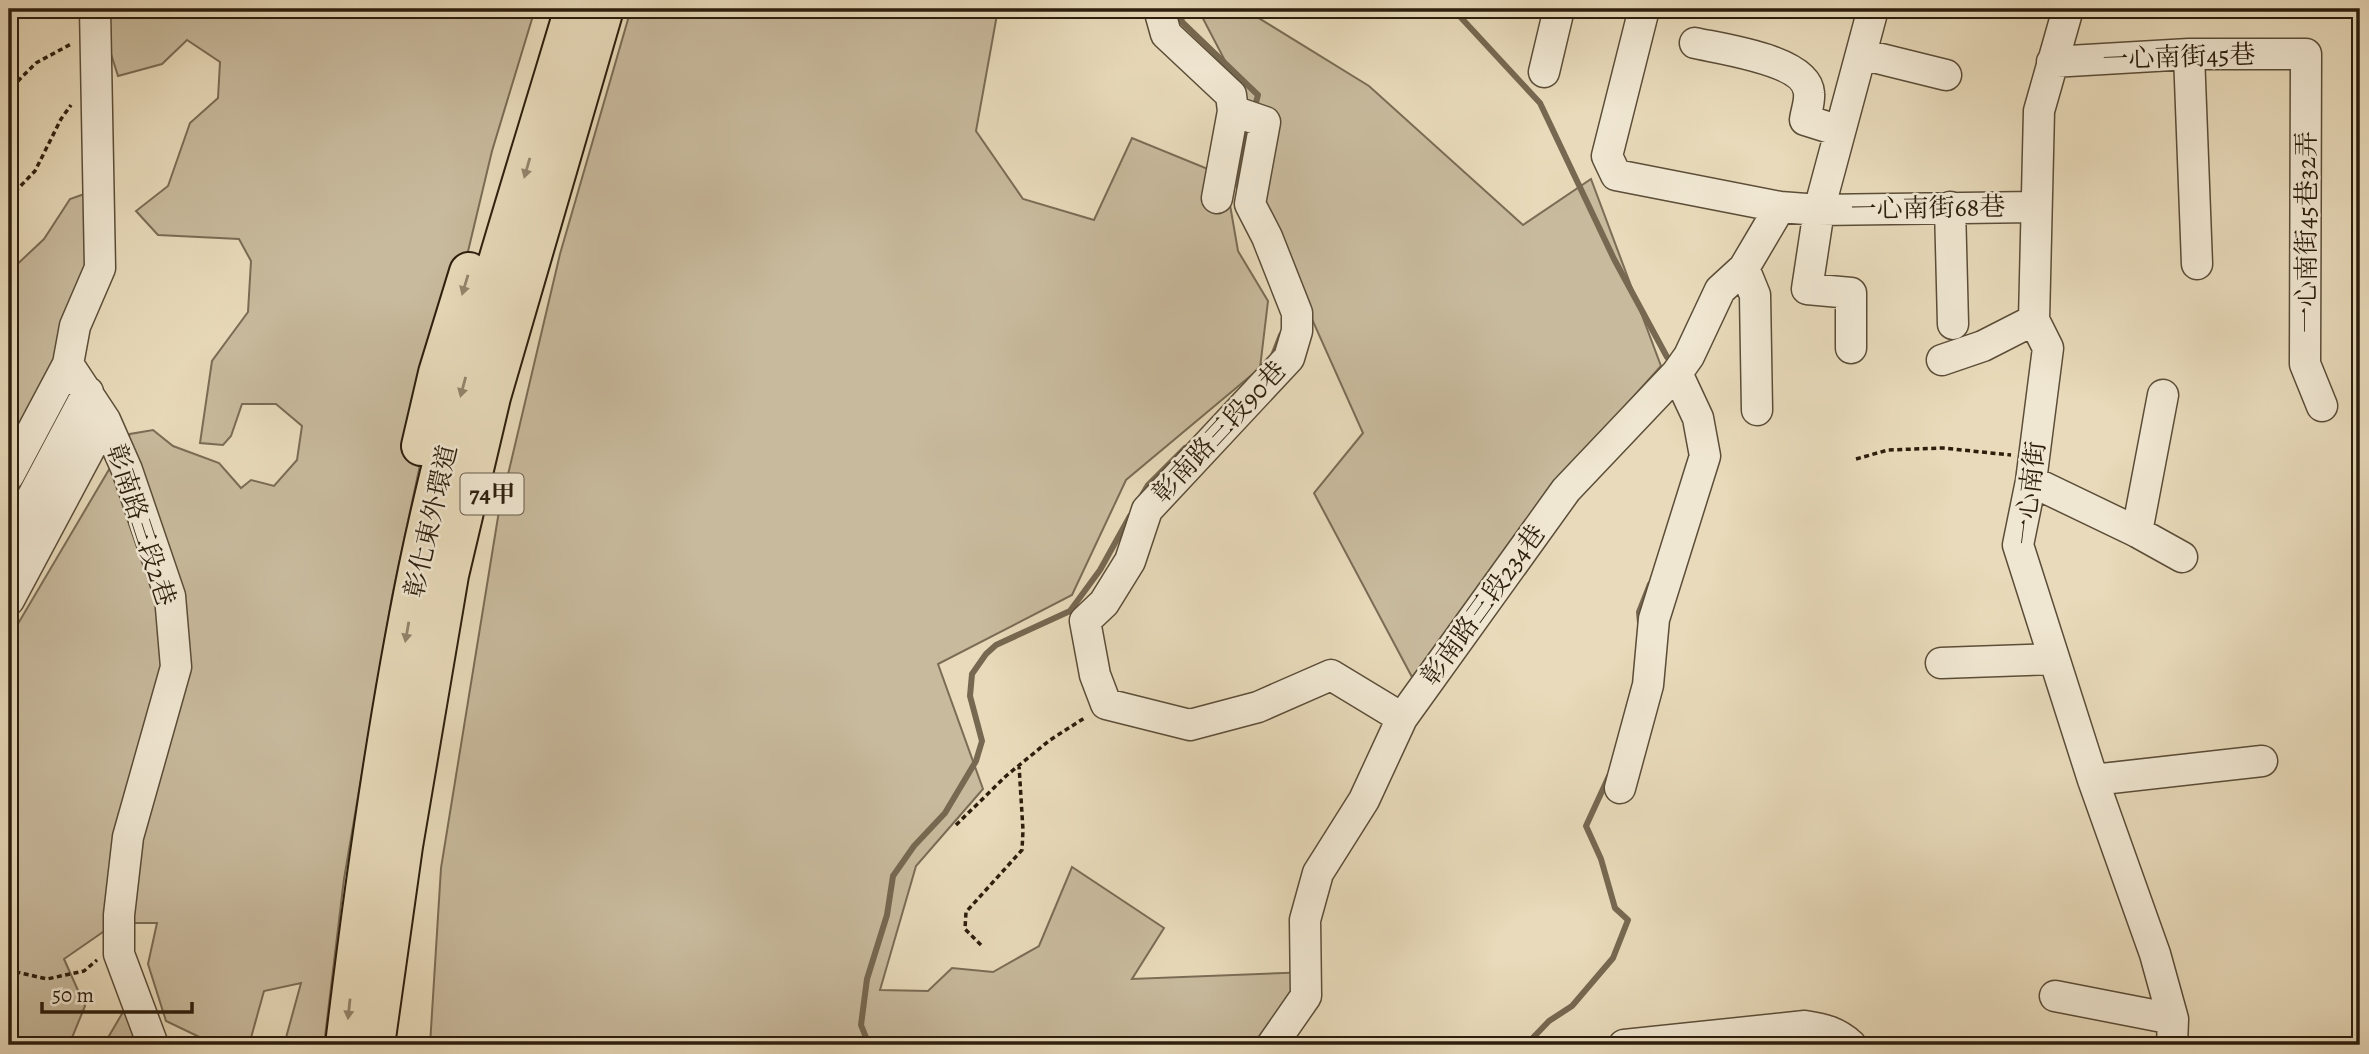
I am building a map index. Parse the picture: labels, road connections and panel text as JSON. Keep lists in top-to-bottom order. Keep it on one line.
{"streets":{"main road":["74甲","彰化東外環道"],"street":["一心南街45巷","一心南街68巷","一心南街45巷32弄","彰南路三段90巷","一心南街","彰南路三段2巷","彰南路三段234巷"]},"crossings":[["一心南街45巷","一心南街45巷32弄"],["一心南街45巷","一心南街"],["一心南街68巷","一心南街"],["一心南街68巷","彰南路三段234巷"],["74甲","彰化東外環道"]],"scale_bar":"50 m"}
